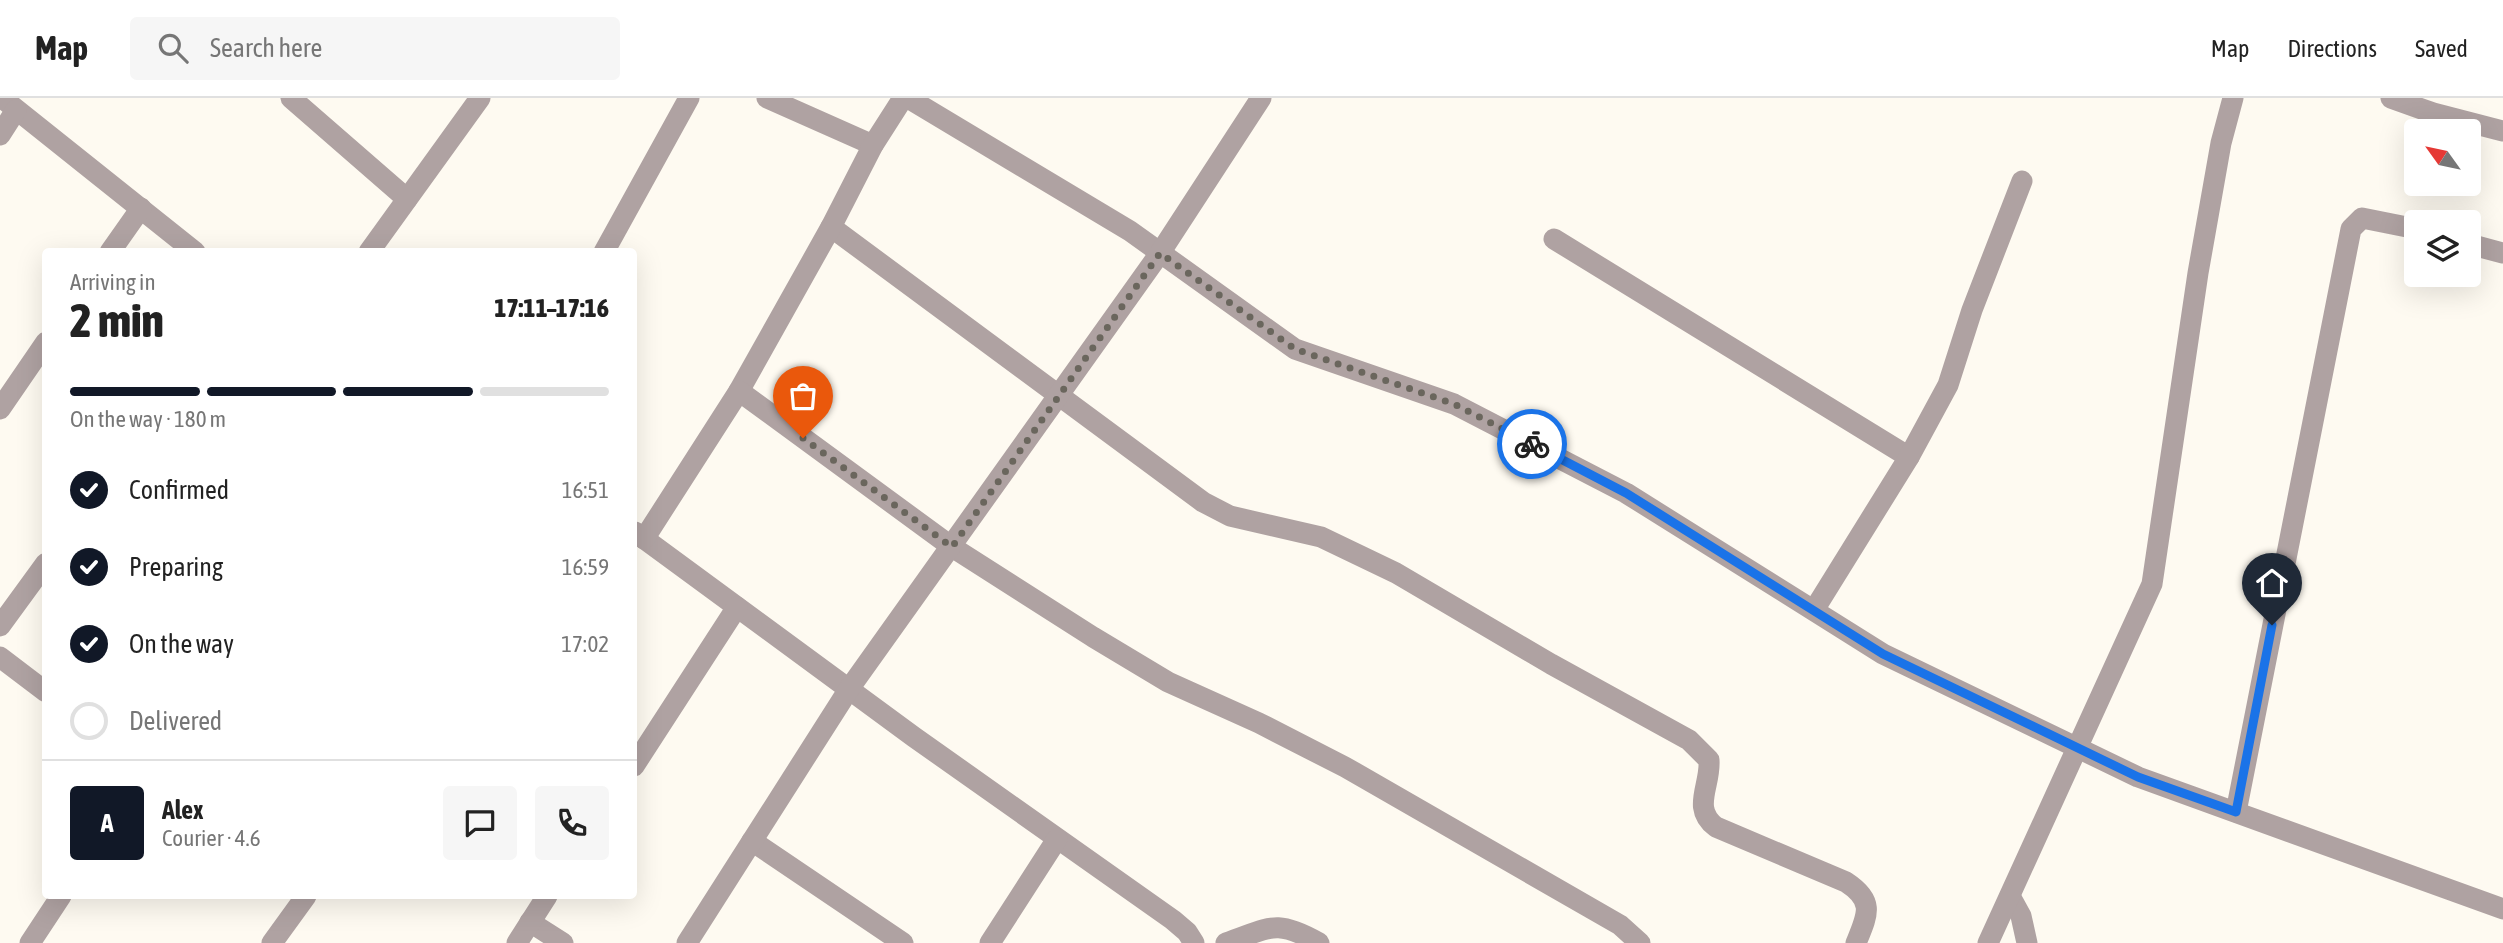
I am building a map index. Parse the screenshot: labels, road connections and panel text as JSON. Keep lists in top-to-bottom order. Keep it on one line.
{"north":"top left","page":{"header":"Map","search":"Search here","nav":["Map","Directions","Saved"],"heading":["2 min","Arriving in","17:11–17:16"],"panel":["Alex","Courier · 4.6"],"bar":"On the way · 180 m","list":[["Confirmed","16:51"],["Preparing","16:59"],["On the way","17:02"],"Delivered"],"round":"A"}}
